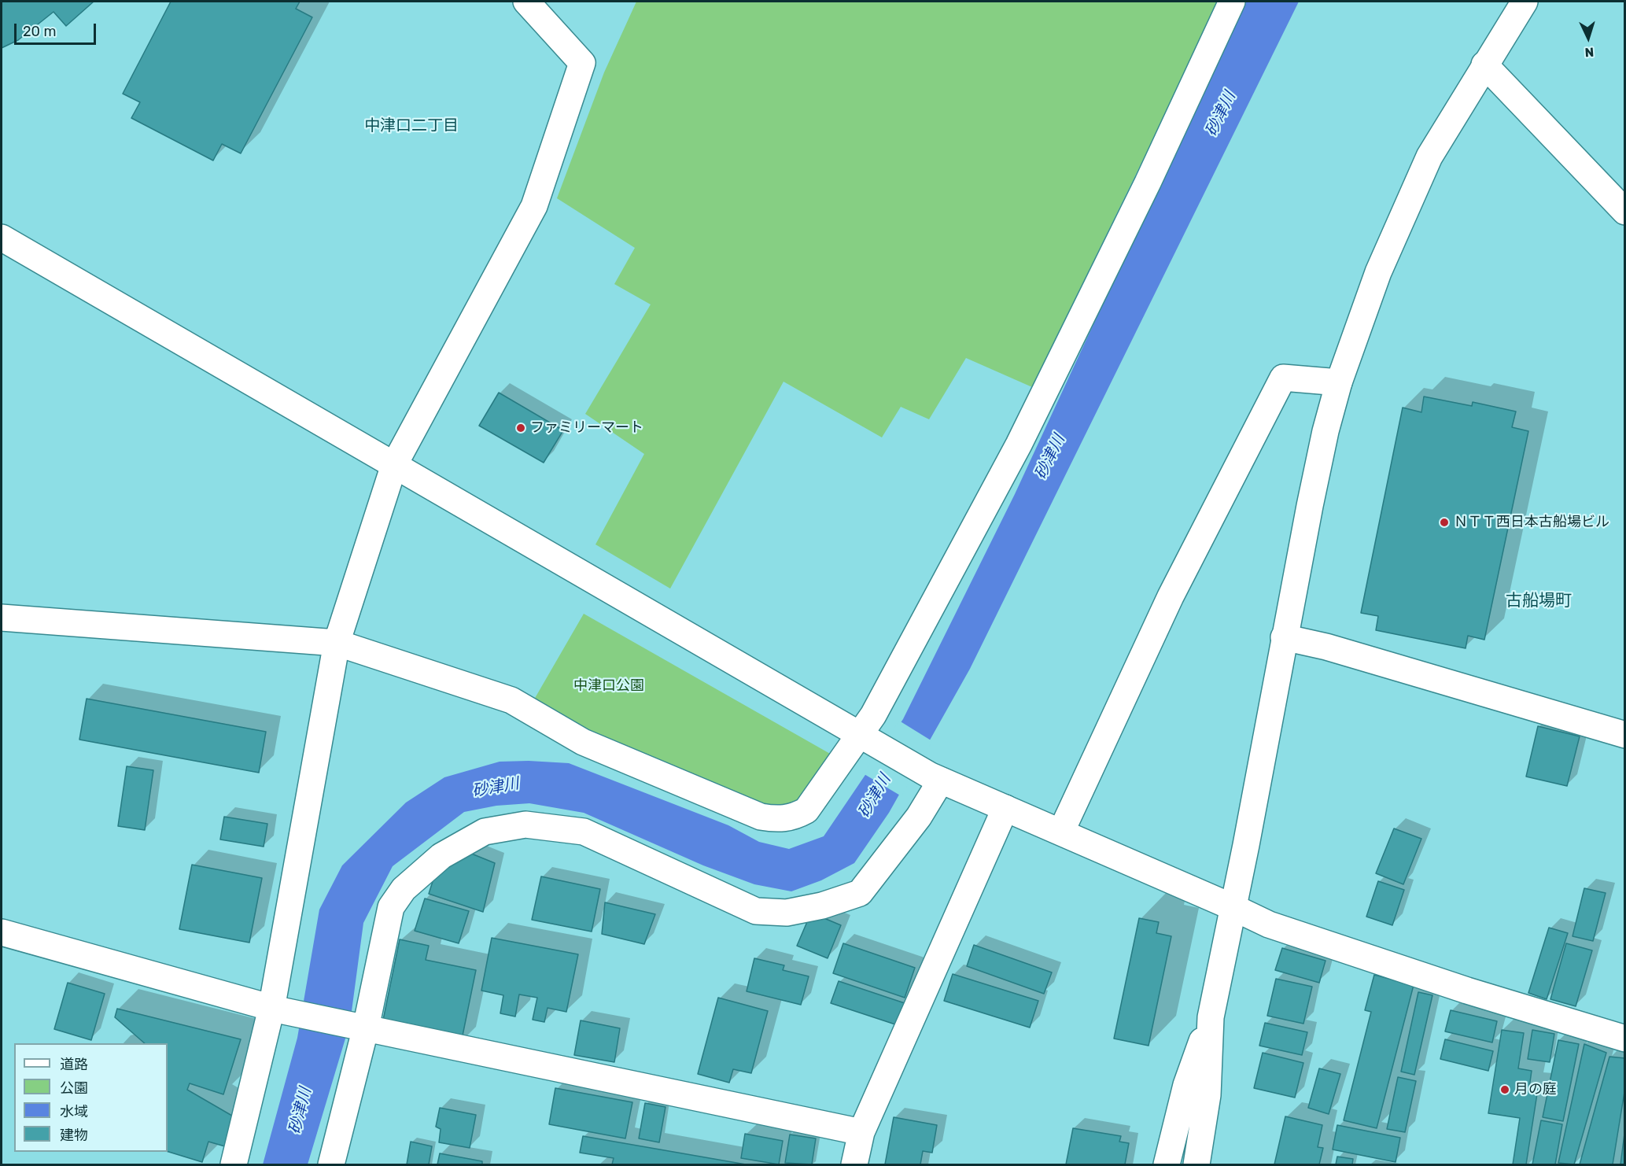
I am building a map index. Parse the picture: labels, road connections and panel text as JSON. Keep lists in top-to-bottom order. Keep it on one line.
{"districts":["中津口二丁目","古船場町"],"water":["砂津川"],"parks":["中津口公園"],"places":["ファミリーマート","ＮＴＴ西日本古船場ビル","月の庭"],"legend":["道路","公園","水域","建物"],"scale_bar":"20 m","north":"bottom"}
